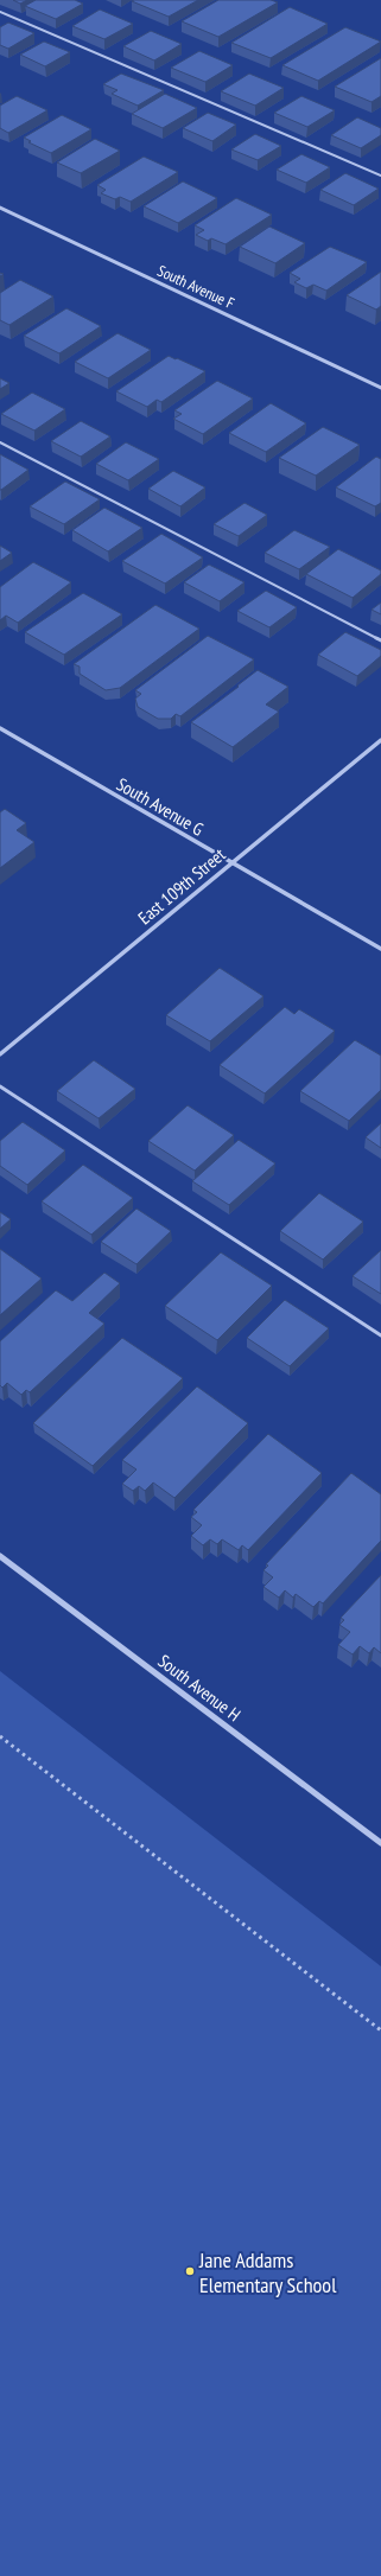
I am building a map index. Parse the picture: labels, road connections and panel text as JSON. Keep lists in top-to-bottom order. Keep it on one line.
{"streets":{"street":["South Avenue F","South Avenue G","East 109th Street","South Avenue H"]},"crossings":[["South Avenue G","East 109th Street"]],"places":["Jane Addams Elementary School"]}
